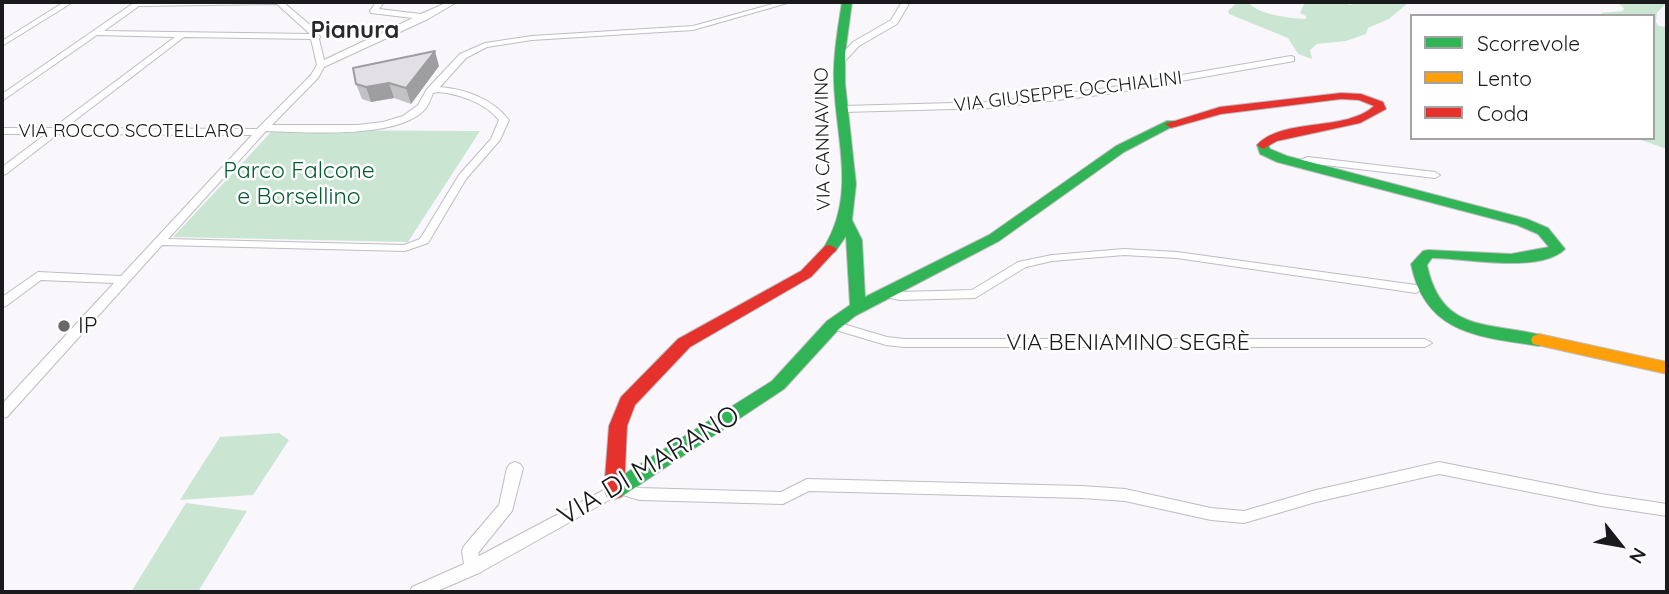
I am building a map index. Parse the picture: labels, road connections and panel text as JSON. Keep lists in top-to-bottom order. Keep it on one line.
{"streets":{"street":["VIA GIUSEPPE OCCHIALINI","VIA ROCCO SCOTELLARO","VIA CANNAVINO","VIA BENIAMINO SEGRÈ","VIA DI MARANO"]},"crossings":[["VIA GIUSEPPE OCCHIALINI","VIA CANNAVINO"],["VIA CANNAVINO","VIA DI MARANO"],["VIA BENIAMINO SEGRÈ","VIA DI MARANO"]],"districts":["Pianura"],"parks":["Parco Falcone e Borsellino"],"places":["IP"],"legend":["Scorrevole","Lento","Coda"],"north":"bottom right"}
